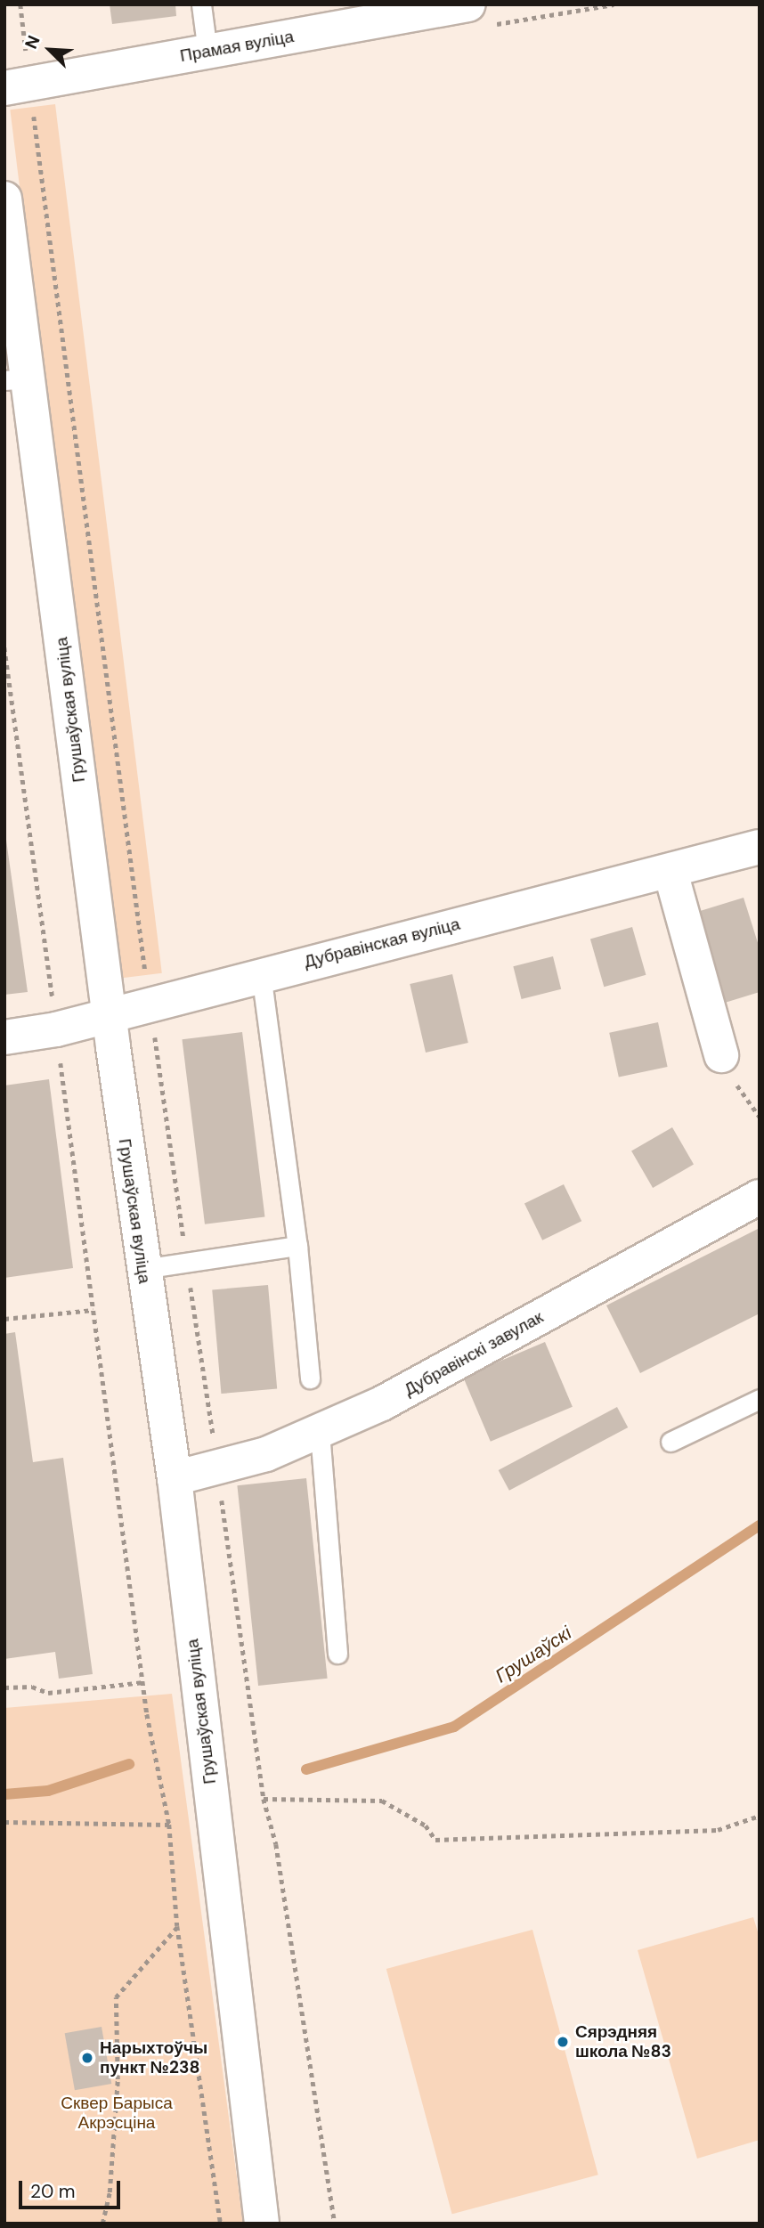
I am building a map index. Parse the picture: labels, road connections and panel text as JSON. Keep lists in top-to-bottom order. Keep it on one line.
{"streets":{"street":["Прамая вуліца","Грушаўская вуліца","Дубравінская вуліца","Дубравінскі завулак"]},"crossings":[["Грушаўская вуліца","Дубравінская вуліца"],["Грушаўская вуліца","Дубравінскі завулак"]],"water":["Грушаўскі"],"parks":["Сквер Барыса Акрэсціна"],"places":["Сярэдняя школа №83","Нарыхтоўчы пункт №238"],"scale_bar":"20 m","north":"top left"}
